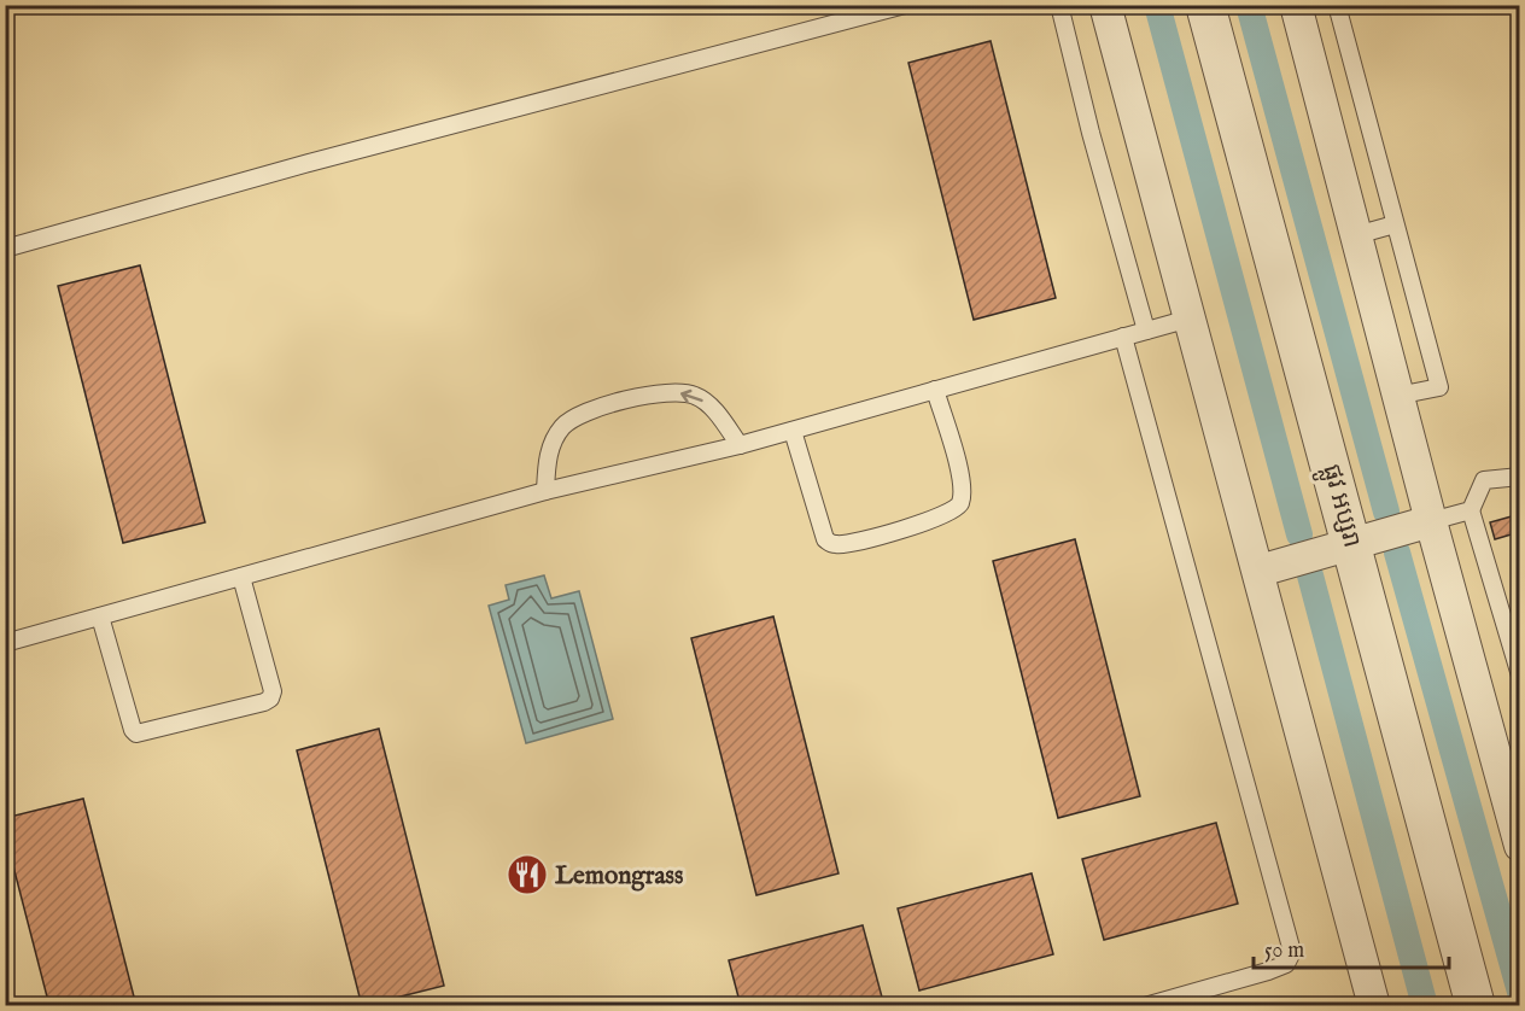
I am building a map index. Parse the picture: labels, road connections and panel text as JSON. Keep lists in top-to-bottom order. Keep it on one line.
{"streets":{"street":["ផ្លូវ អប្សរា"]},"places":{"restaurant":["Lemongrass"]},"scale_bar":"50 m"}
